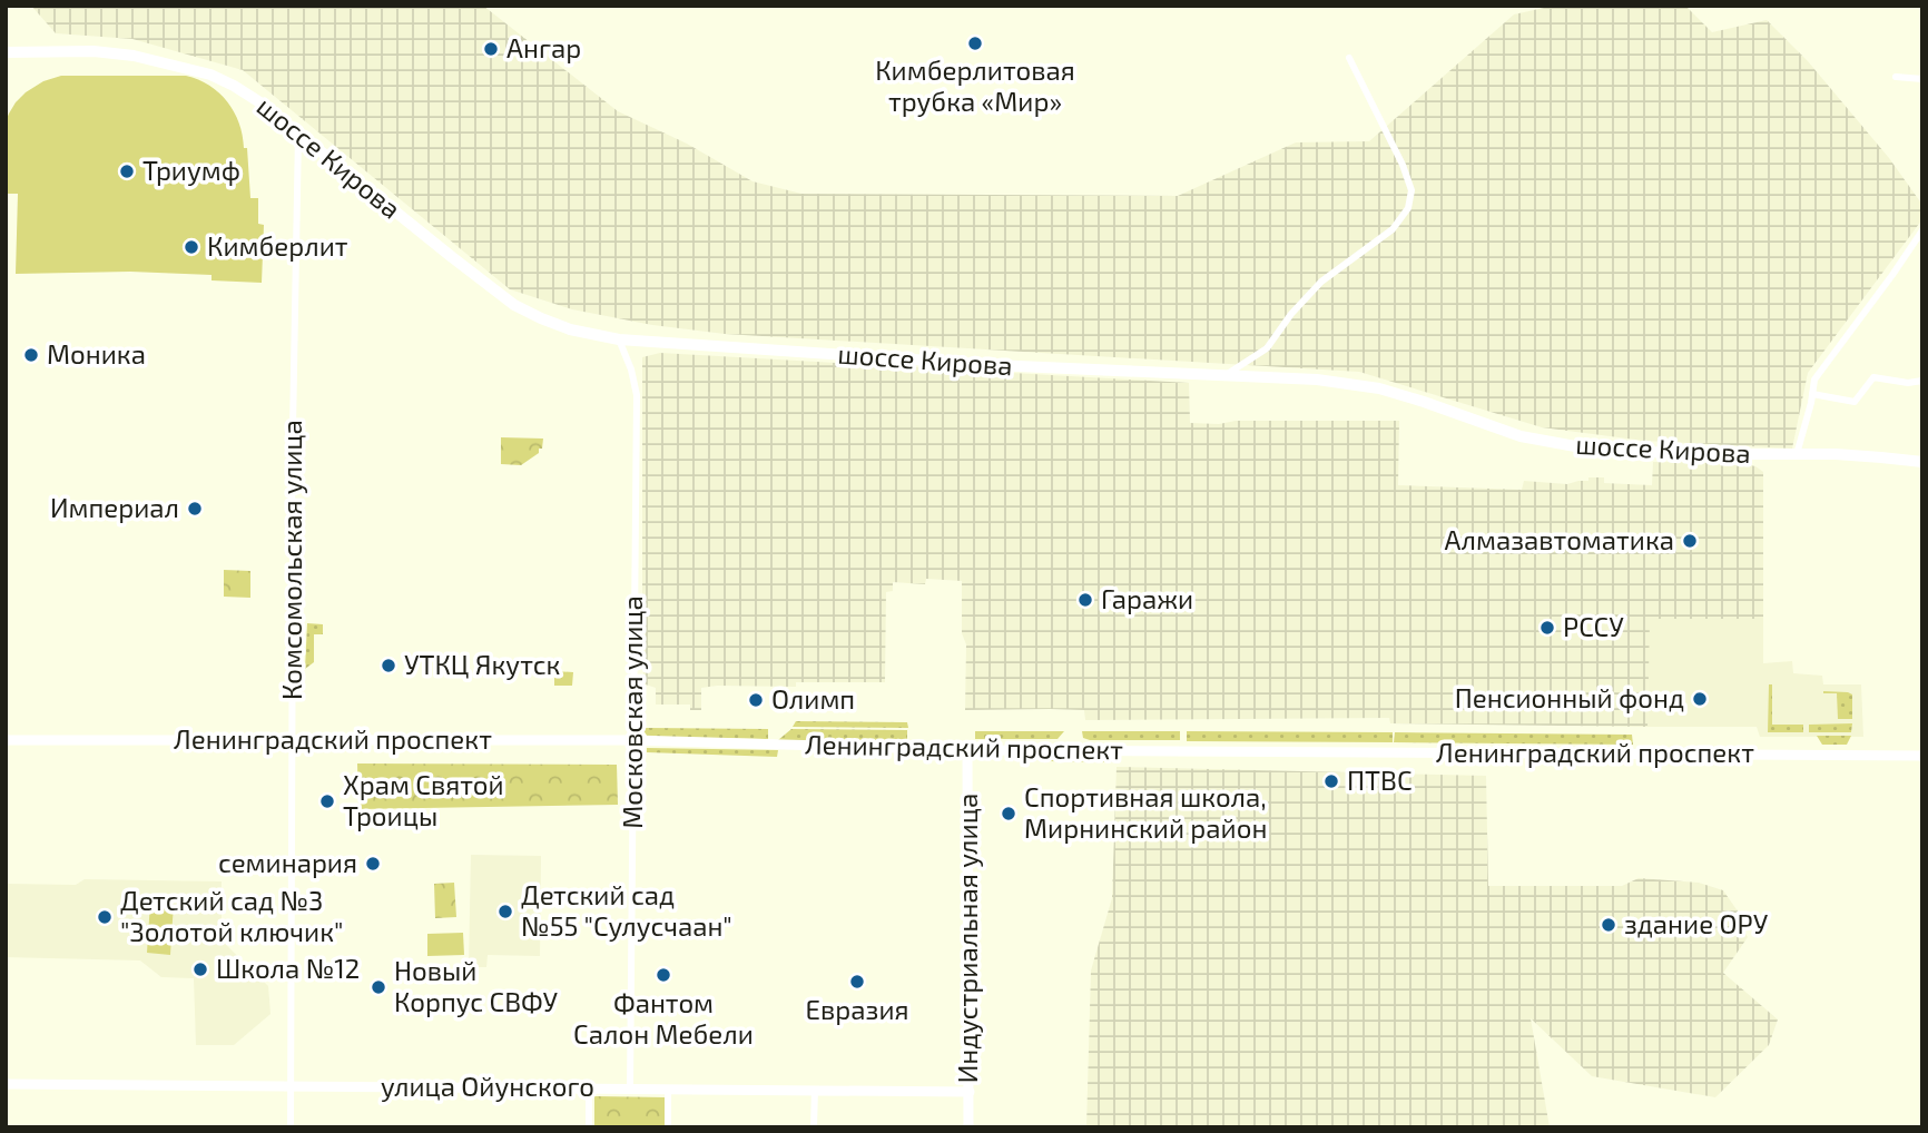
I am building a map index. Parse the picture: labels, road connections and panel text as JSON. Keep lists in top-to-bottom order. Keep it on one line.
{"streets":{"main road":["шоссе Кирова","Ленинградский проспект","Индустриальная улица","улица Ойунского"],"street":["Комсомольская улица","Московская улица"]},"crossings":[["шоссе Кирова","Комсомольская улица"],["шоссе Кирова","Московская улица"],["Комсомольская улица","Ленинградский проспект"],["Комсомольская улица","улица Ойунского"],["Московская улица","Ленинградский проспект"],["Московская улица","улица Ойунского"],["Ленинградский проспект","Индустриальная улица"],["Индустриальная улица","улица Ойунского"]],"places":["Кимберлитовая трубка «Мир»","Ангар","Триумф","Кимберлит","Моника","Империал","Алмазавтоматика","Гаражи","РССУ","УТКЦ Якутск","Пенсионный фонд","Олимп","ПТВС","Храм Святой Троицы","Спортивная школа, Мирнинский район","семинария","Детский сад №55 \"Сулусчаан\"","Детский сад №3 \"Золотой ключик\"","здание ОРУ","Школа №12","Фантом Салон Мебели","Евразия","Новый Корпус СВФУ"]}
